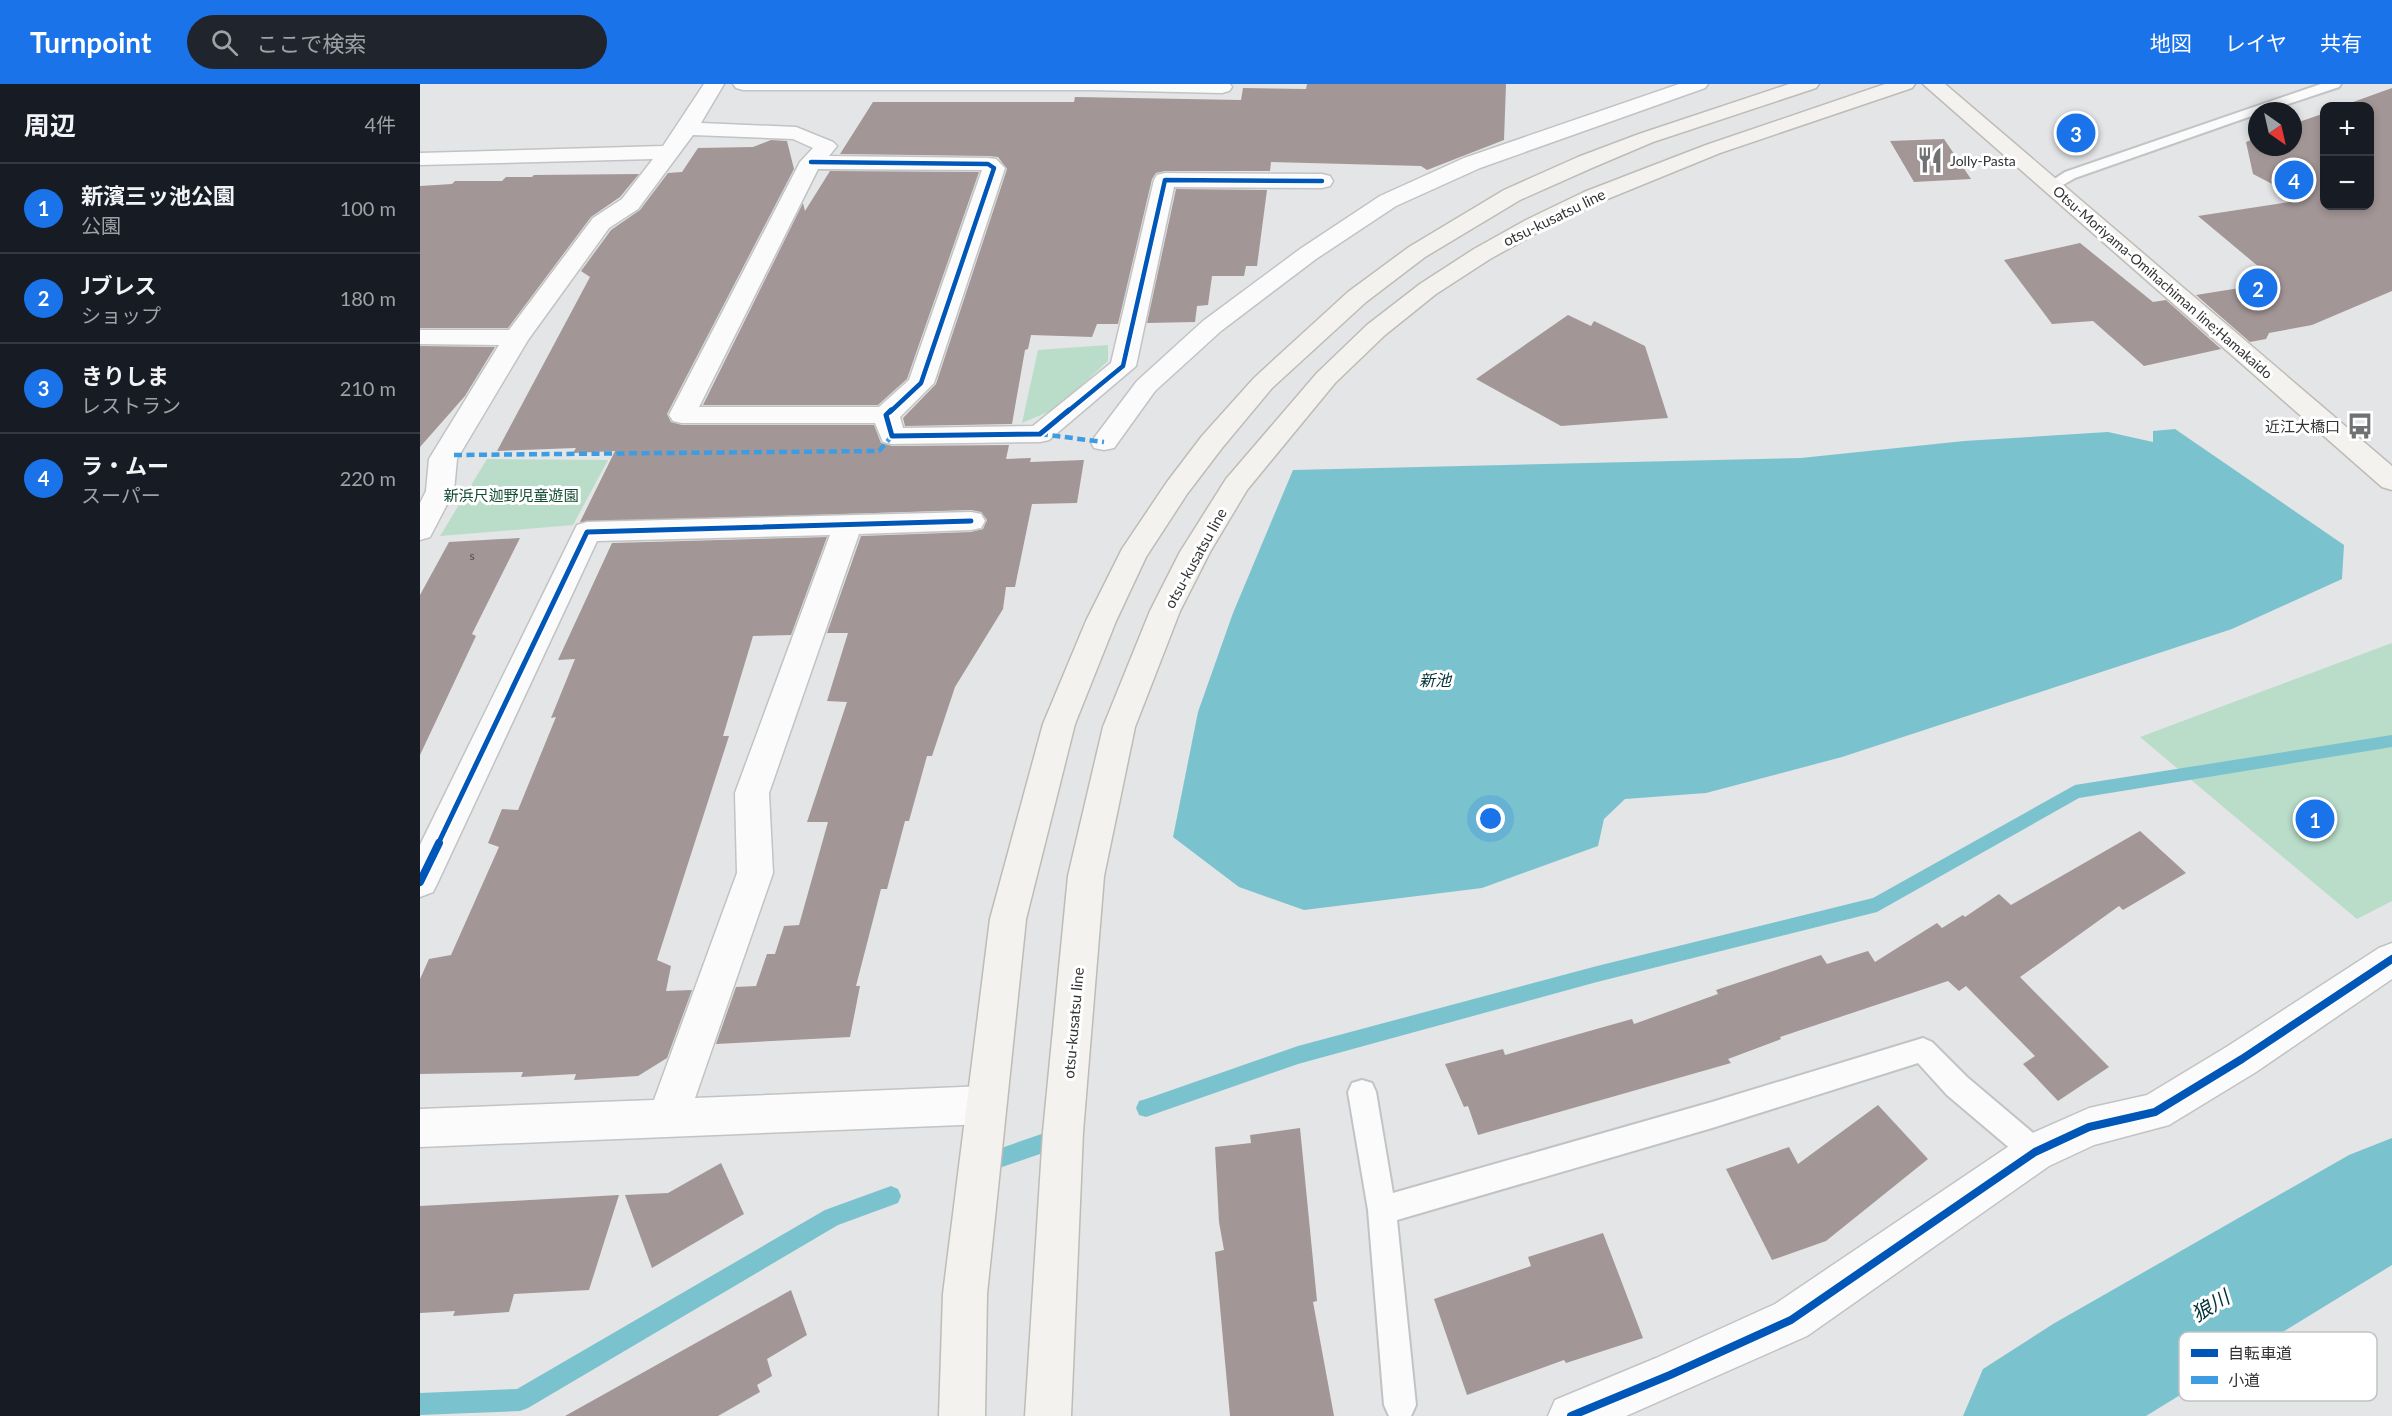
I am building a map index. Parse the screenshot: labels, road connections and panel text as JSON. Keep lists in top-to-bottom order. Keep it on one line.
{"streets":{"main road":["otsu-kusatsu line","Otsu-Moriyama-Omihachiman line;Hamakaido"]},"water":["新池","狼川"],"parks":["新浜尺迦野児童遊園"],"places":{"restaurant":["Jolly-Pasta"],"bus stop":["近江大橋口"]},"house_numbers":["s"],"legend":["自転車道","小道"],"north":"bottom right","page":{"header":"Turnpoint","search":"ここで検索","nav":["地図","レイヤ","共有"],"heading":["周辺","4件"],"map_buttons":["+","−"],"pins":["3","4","2","1"],"list":[{"mark":"1","name":"新濱三ッ池公園","note":"公園","value":"100 m"},{"mark":"2","name":"Jブレス","note":"ショップ","value":"180 m"},{"mark":"3","name":"きりしま","note":"レストラン","value":"210 m"},{"mark":"4","name":"ラ・ムー","note":"スーパー","value":"220 m"}]}}
